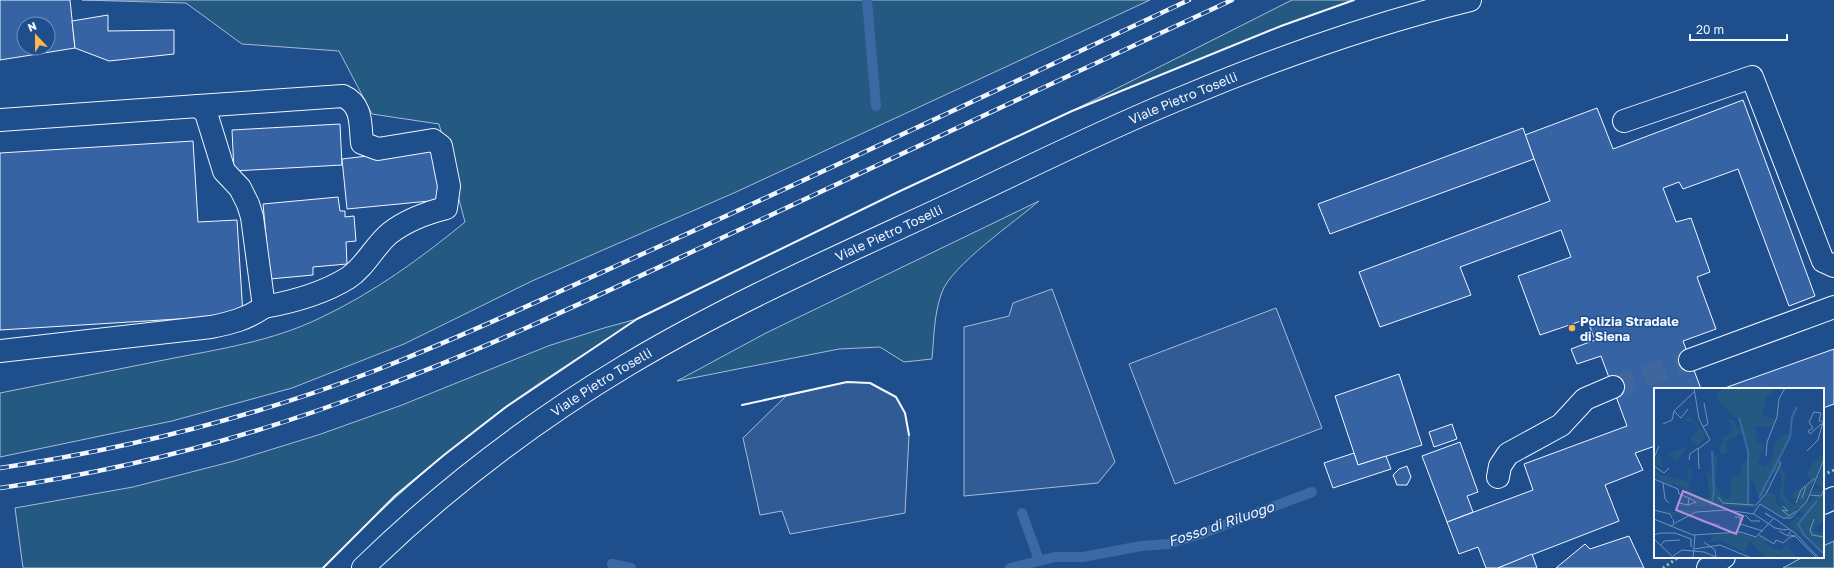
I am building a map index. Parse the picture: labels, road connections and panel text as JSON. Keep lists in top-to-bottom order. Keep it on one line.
{"streets":{"main road":["Viale Pietro Toselli"]},"water":["Fosso di Riluogo"],"places":["Polizia Stradale di Siena"],"scale_bar":"20 m","north":"top"}
